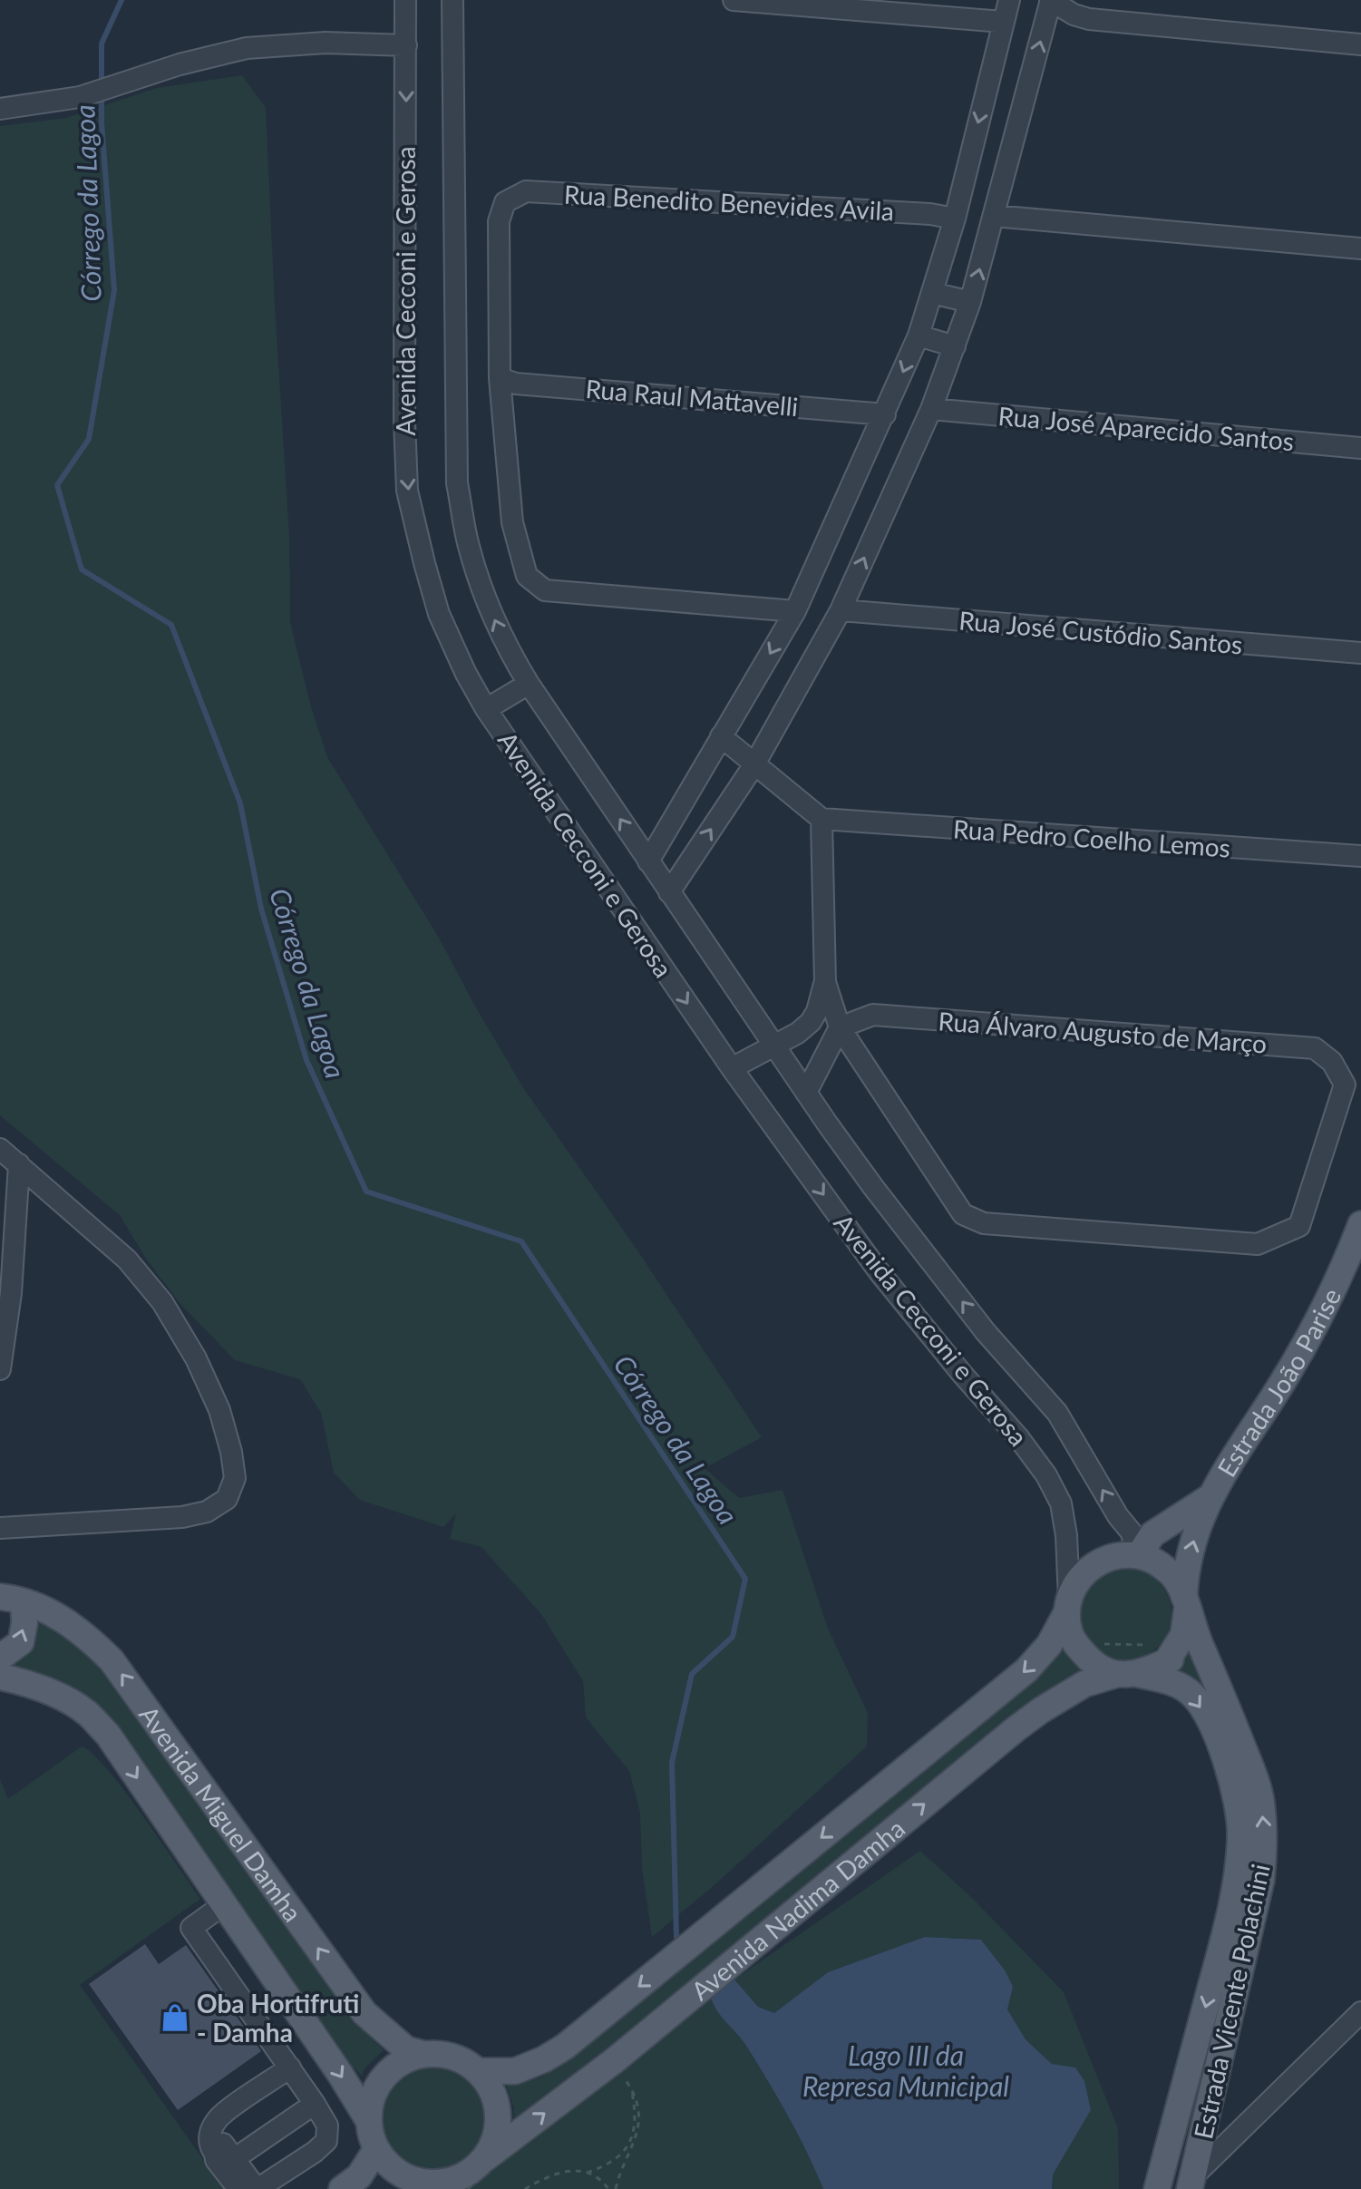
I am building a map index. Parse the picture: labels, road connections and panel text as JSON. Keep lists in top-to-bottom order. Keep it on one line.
{"streets":{"main road":["Estrada João Parise","Avenida Miguel Damha","Avenida Nadima Damha","Estrada Vicente Polachini"],"street":["Rua Benedito Benevides Avila","Avenida Cecconi e Gerosa","Rua Raul Mattavelli","Rua José Aparecido Santos","Rua José Custódio Santos","Rua Pedro Coelho Lemos","Rua Álvaro Augusto de Março"]},"crossings":[["Rua Benedito Benevides Avila","Rua Raul Mattavelli"],["Avenida Cecconi e Gerosa","Estrada João Parise"],["Avenida Cecconi e Gerosa","Avenida Nadima Damha"],["Avenida Cecconi e Gerosa","Estrada Vicente Polachini"],["Estrada João Parise","Avenida Nadima Damha"],["Estrada João Parise","Estrada Vicente Polachini"],["Avenida Miguel Damha","Avenida Nadima Damha"],["Avenida Nadima Damha","Estrada Vicente Polachini"]],"water":["Córrego da Lagoa","Lago III da Represa Municipal"],"places":{"shop":["Oba Hortifruti - Damha"]}}
